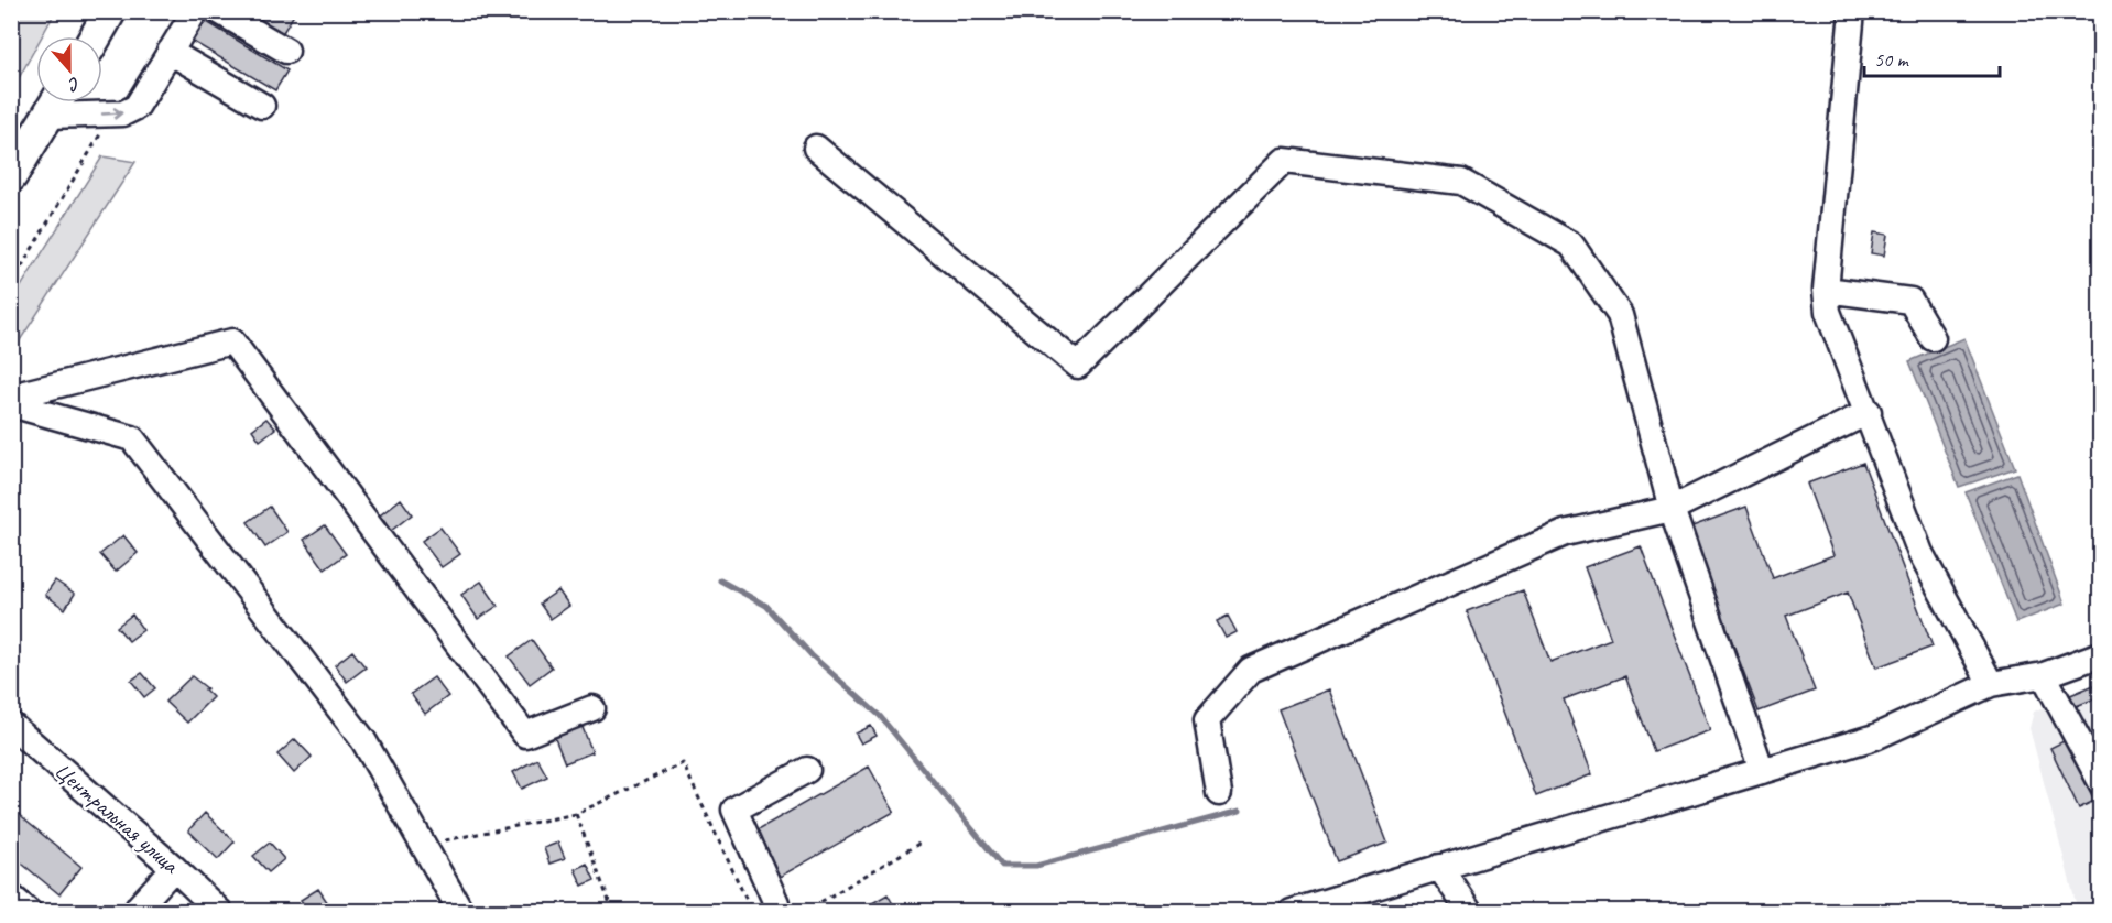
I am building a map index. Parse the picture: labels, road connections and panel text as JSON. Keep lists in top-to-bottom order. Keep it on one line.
{"streets":{"street":["Центральная улица"]},"scale_bar":"50 m","north":"bottom"}
